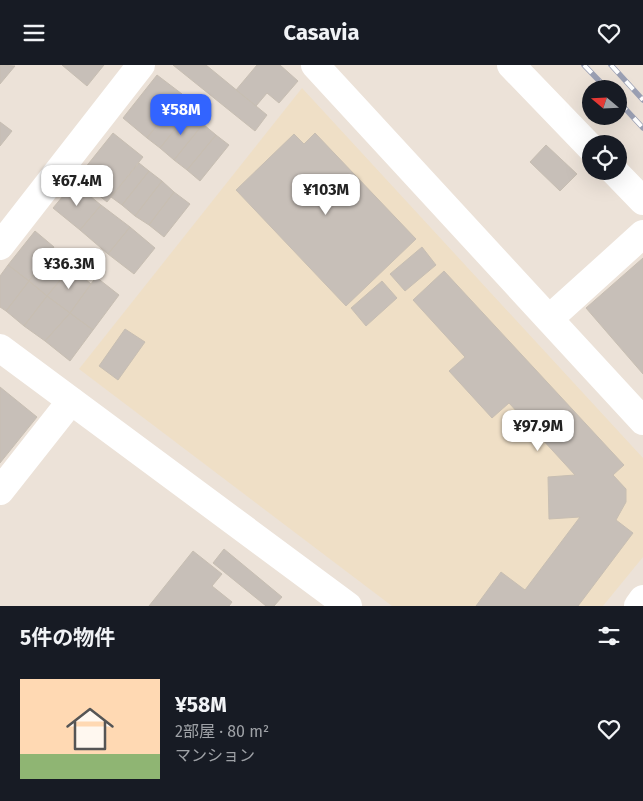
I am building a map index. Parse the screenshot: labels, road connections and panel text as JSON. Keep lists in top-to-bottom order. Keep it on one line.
{"north":"left","page":{"header":"Casavia","price":["¥58M","¥67.4M","¥103M","¥36.3M","¥97.9M"],"heading":"5件の物件","list":[{"name":"¥58M","note":"2部屋 · 80 m² · マンション"}]}}
